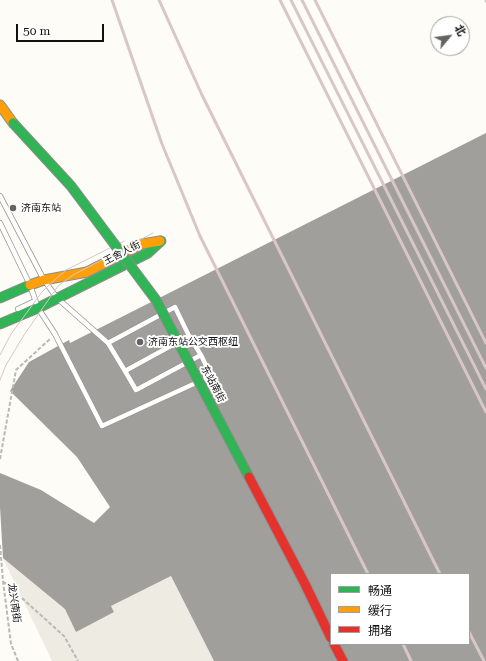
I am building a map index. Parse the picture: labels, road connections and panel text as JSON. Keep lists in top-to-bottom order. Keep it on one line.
{"streets":{"street":["王舍人街","东站南街"],"path":["龙兴南街"]},"places":["济南东站","济南东站公交西枢纽"],"legend":["畅通","缓行","拥堵"],"scale_bar":"50 m","north":"top right"}
